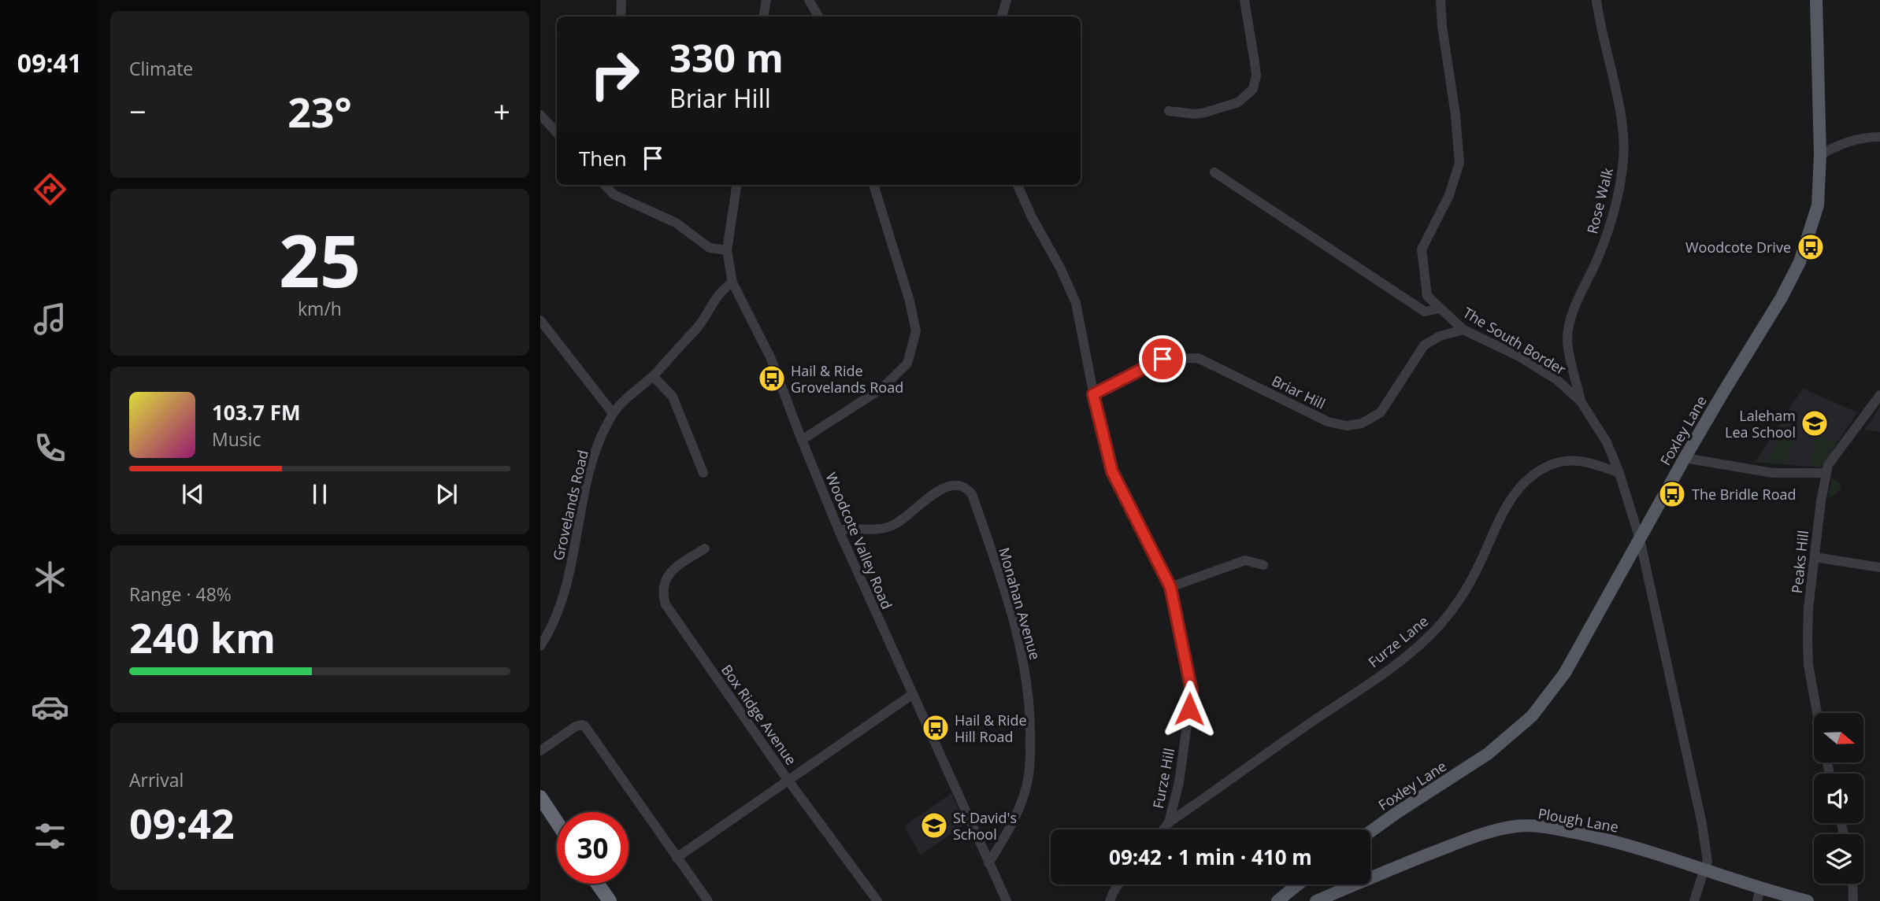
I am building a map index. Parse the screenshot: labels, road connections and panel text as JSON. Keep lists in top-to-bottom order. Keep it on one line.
{"streets":{"main road":["Foxley Lane","Plough Lane"],"street":["Rose Walk","The South Border","Briar Hill","Grovelands Road","Woodcote Valley Road","Peaks Hill","Monahan Avenue","Furze Lane","Box Ridge Avenue","Furze Hill"]},"crossings":[["Rose Walk","The South Border"],["The South Border","Briar Hill"],["The South Border","Foxley Lane"],["The South Border","Furze Lane"],["Briar Hill","Furze Hill"],["Grovelands Road","Woodcote Valley Road"],["Woodcote Valley Road","Monahan Avenue"],["Furze Lane","Furze Hill"]],"places":{"bus stop":["Woodcote Drive","Hail & Ride Grovelands Road","The Bridle Road","Hail & Ride Hill Road"],"school or university":["Laleham Lea School","St David's School"]},"north":"right","page":{"tabs":"09:41","tile":["Climate",["25","km/h"],["Range · 48%","240 km"],["Arrival","09:42"]],"turn":["330 m","Briar Hill"],"heat":["−","23°","+"],"then":"Then","song":["103.7 FM","Music"],"limit":"30","trip":"09:42 · 1 min · 410 m"}}
